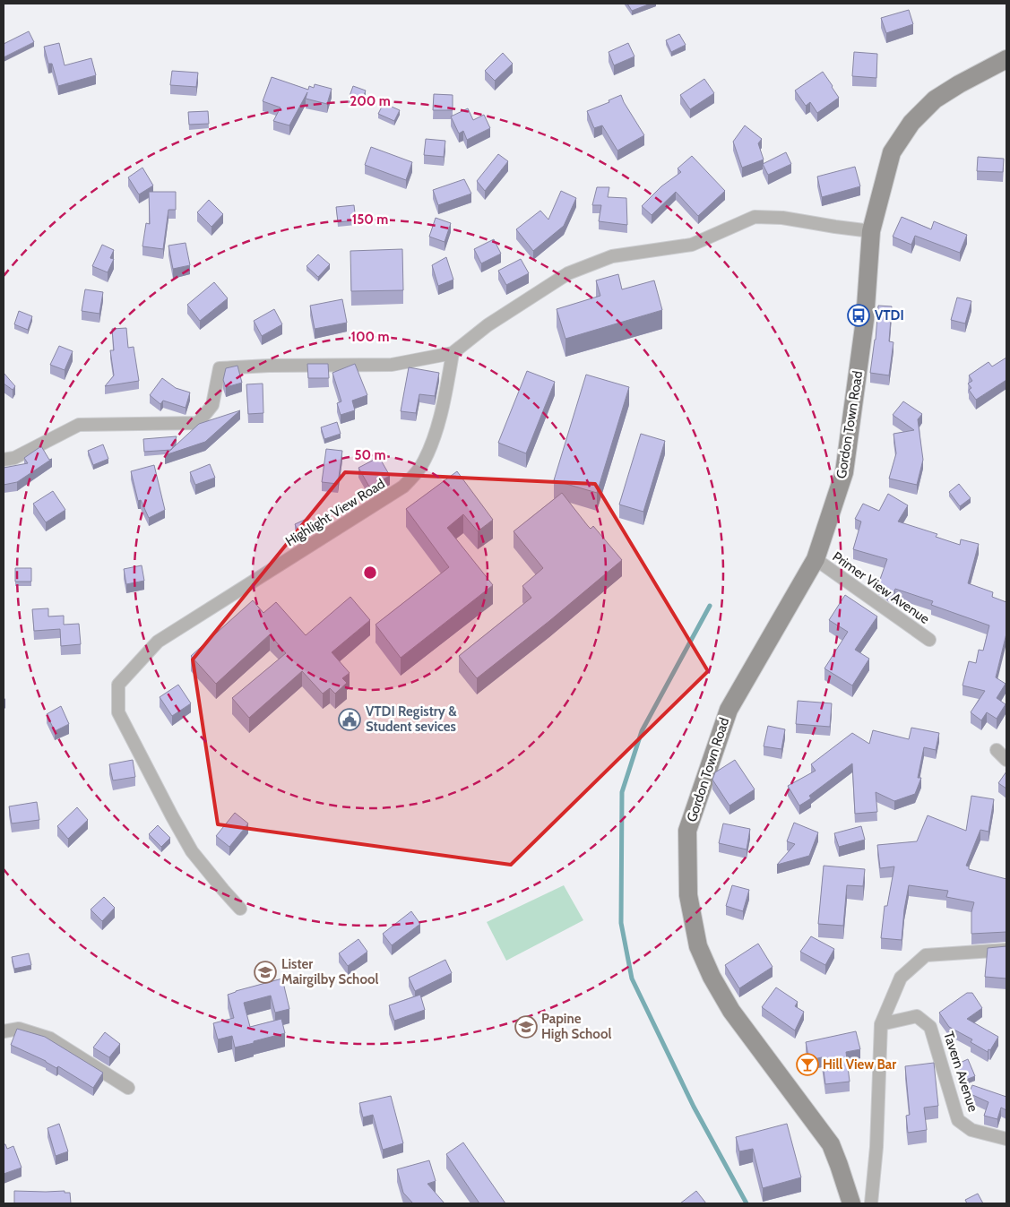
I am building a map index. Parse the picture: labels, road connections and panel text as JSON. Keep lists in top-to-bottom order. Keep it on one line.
{"streets":{"main road":["Gordon Town Road"],"street":["Highlight View Road","Primer View Avenue","Tavern Avenue"]},"crossings":[["Gordon Town Road","Primer View Avenue"]],"places":{"bus stop":["VTDI"],"public building":["VTDI Registry & Student sevices"],"school or university":["Lister Mairgilby School","Papine High School"],"bar":["Hill View Bar"]},"rings":["200 m","150 m","100 m","50 m"]}
